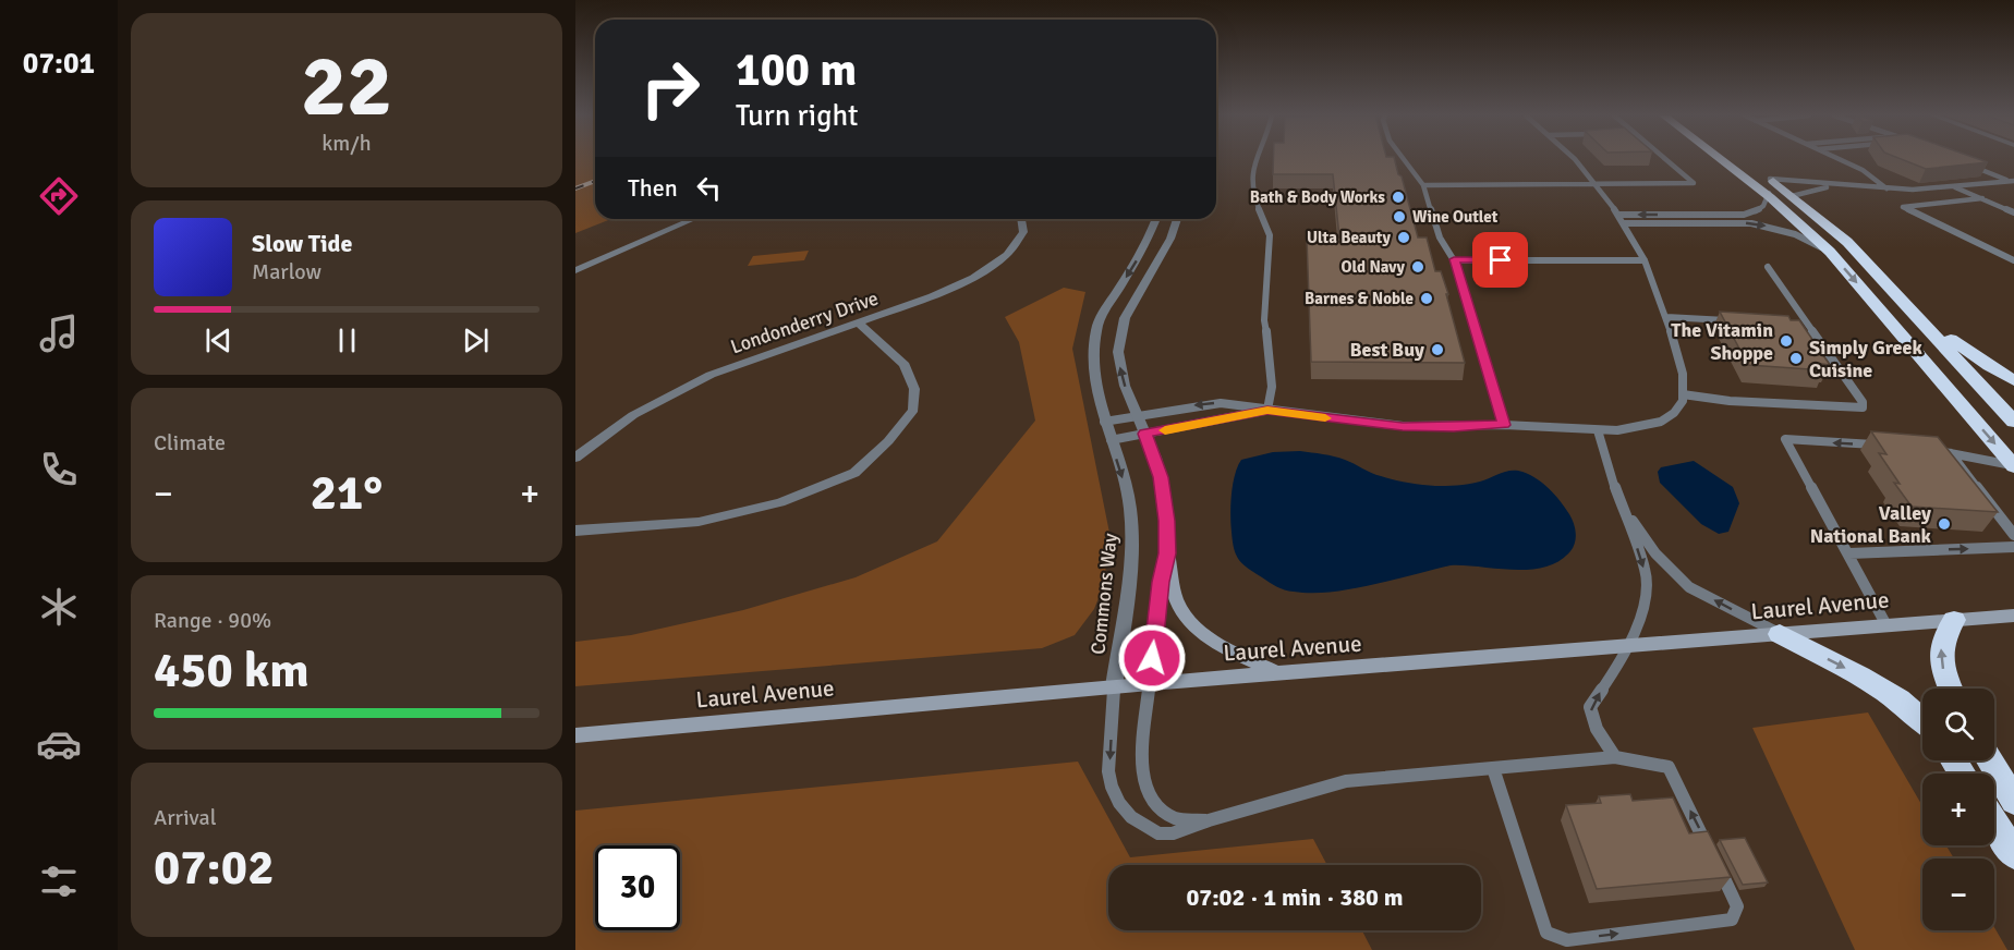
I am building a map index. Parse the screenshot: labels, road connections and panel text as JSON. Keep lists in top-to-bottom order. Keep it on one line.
{"streets":{"main road":["Laurel Avenue"],"street":["Londonderry Drive","Commons Way"]},"crossings":[["Commons Way","Laurel Avenue"]],"places":["Bath & Body Works","Wine Outlet","Ulta Beauty","Old Navy","Barnes & Noble","The Vitamin Shoppe","Best Buy","Simply Greek Cuisine","Valley National Bank"],"page":{"tabs":"07:01","tile":[["22","km/h"],"Climate",["Range · 90%","450 km"],["Arrival","07:02"]],"turn":["100 m","Turn right"],"then":"Then","song":["Slow Tide","Marlow"],"heat":["−","21°","+"],"map_buttons":["+","−"],"limit":"30","trip":"07:02 · 1 min · 380 m"}}
